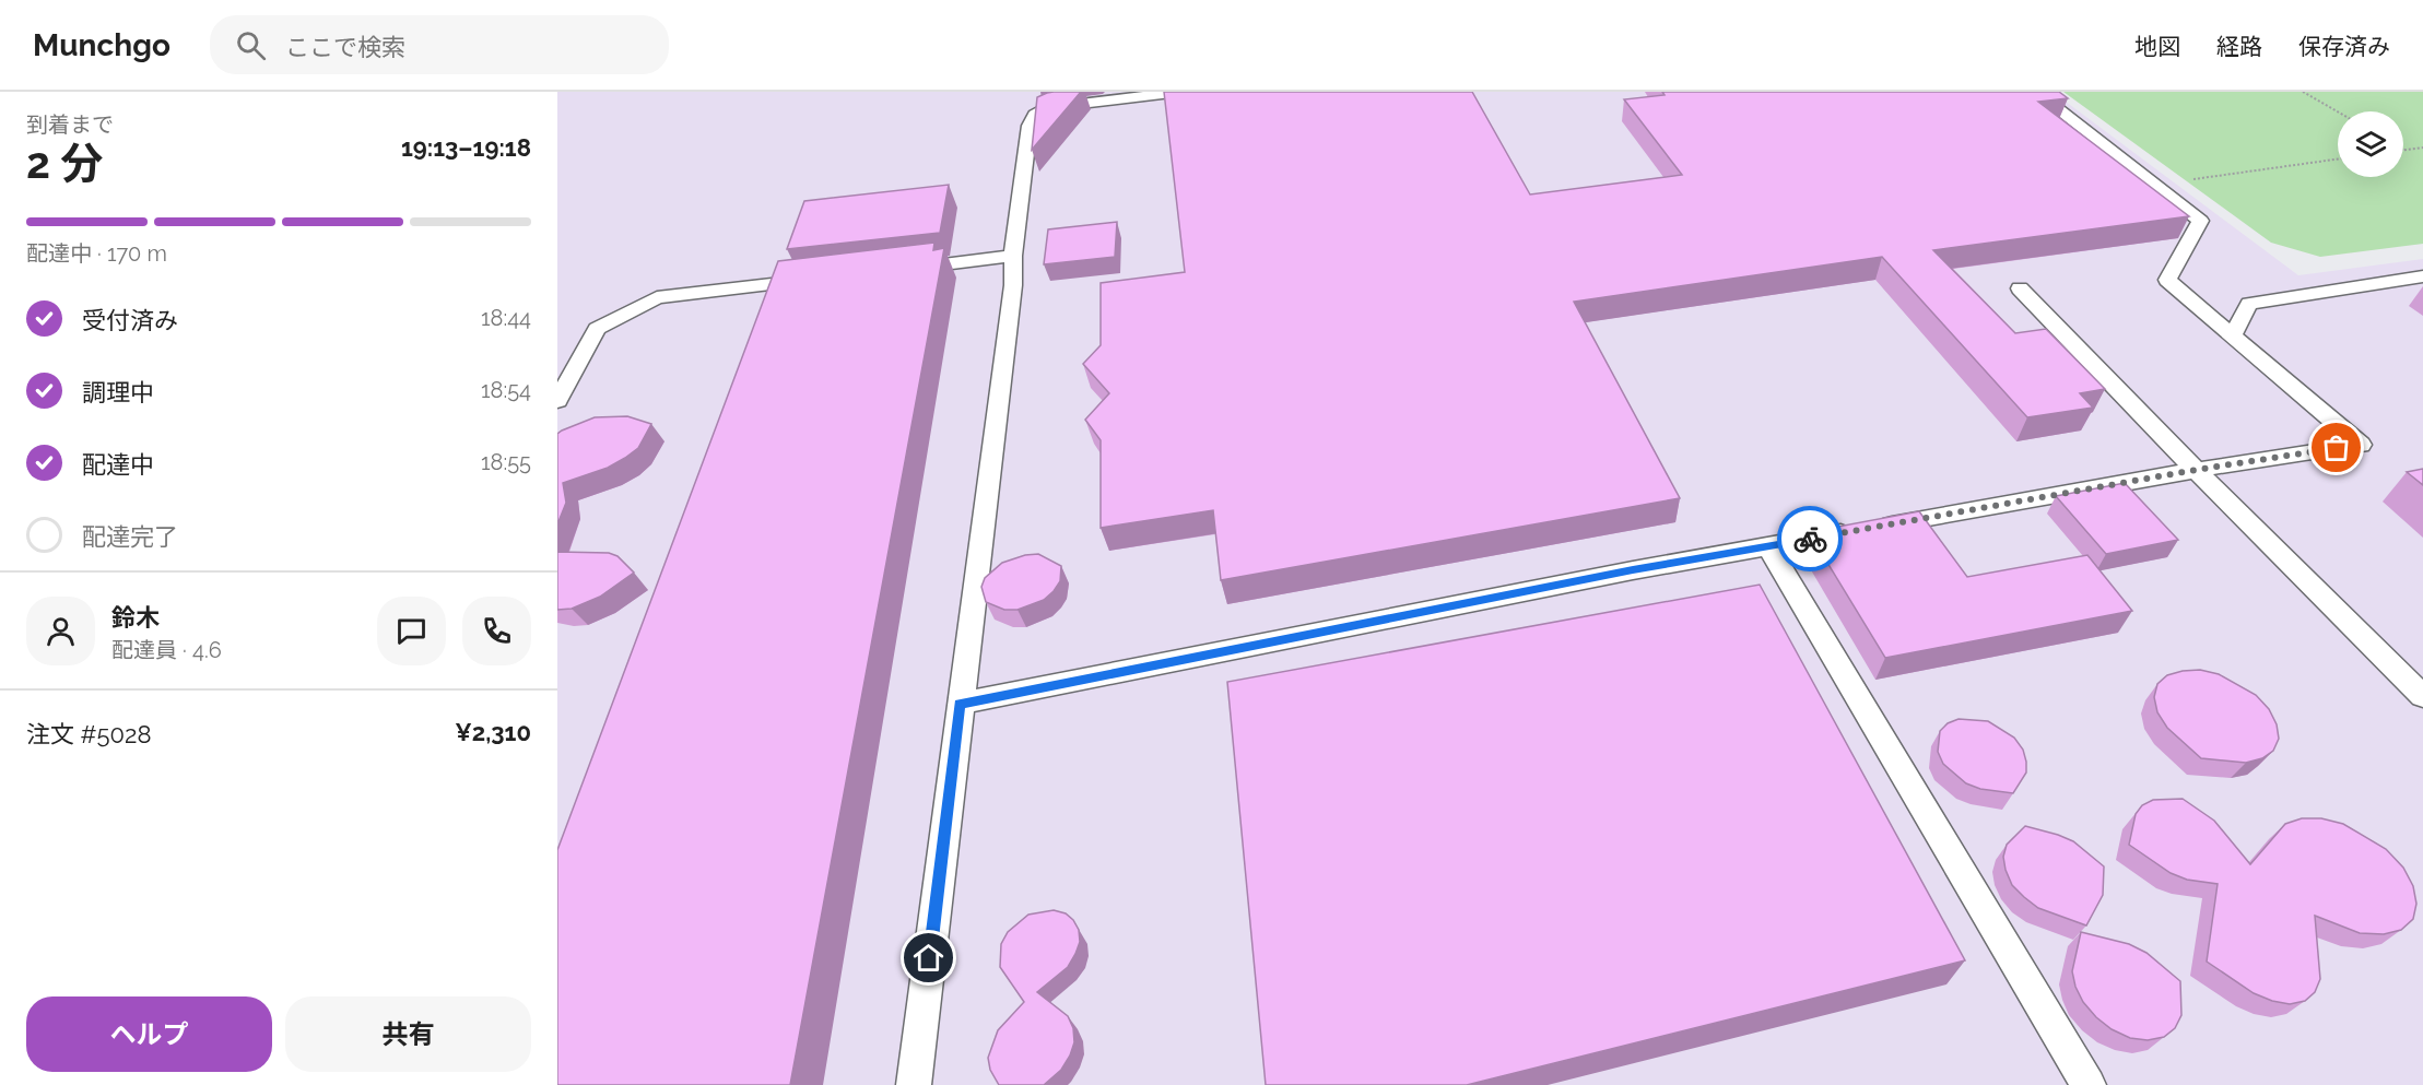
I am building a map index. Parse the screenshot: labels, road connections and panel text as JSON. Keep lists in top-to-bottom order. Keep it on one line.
{"page":{"header":"Munchgo","search":"ここで検索","nav":["地図","経路","保存済み"],"heading":["2 分","到着まで","19:13–19:18"],"panel":["鈴木","配達員 · 4.6","注文 #5028","¥2,310"],"bar":"配達中 · 170 m","list":[["受付済み","18:44"],["調理中","18:54"],["配達中","18:55"],"配達完了"],"buttons":["ヘルプ","共有"]}}
